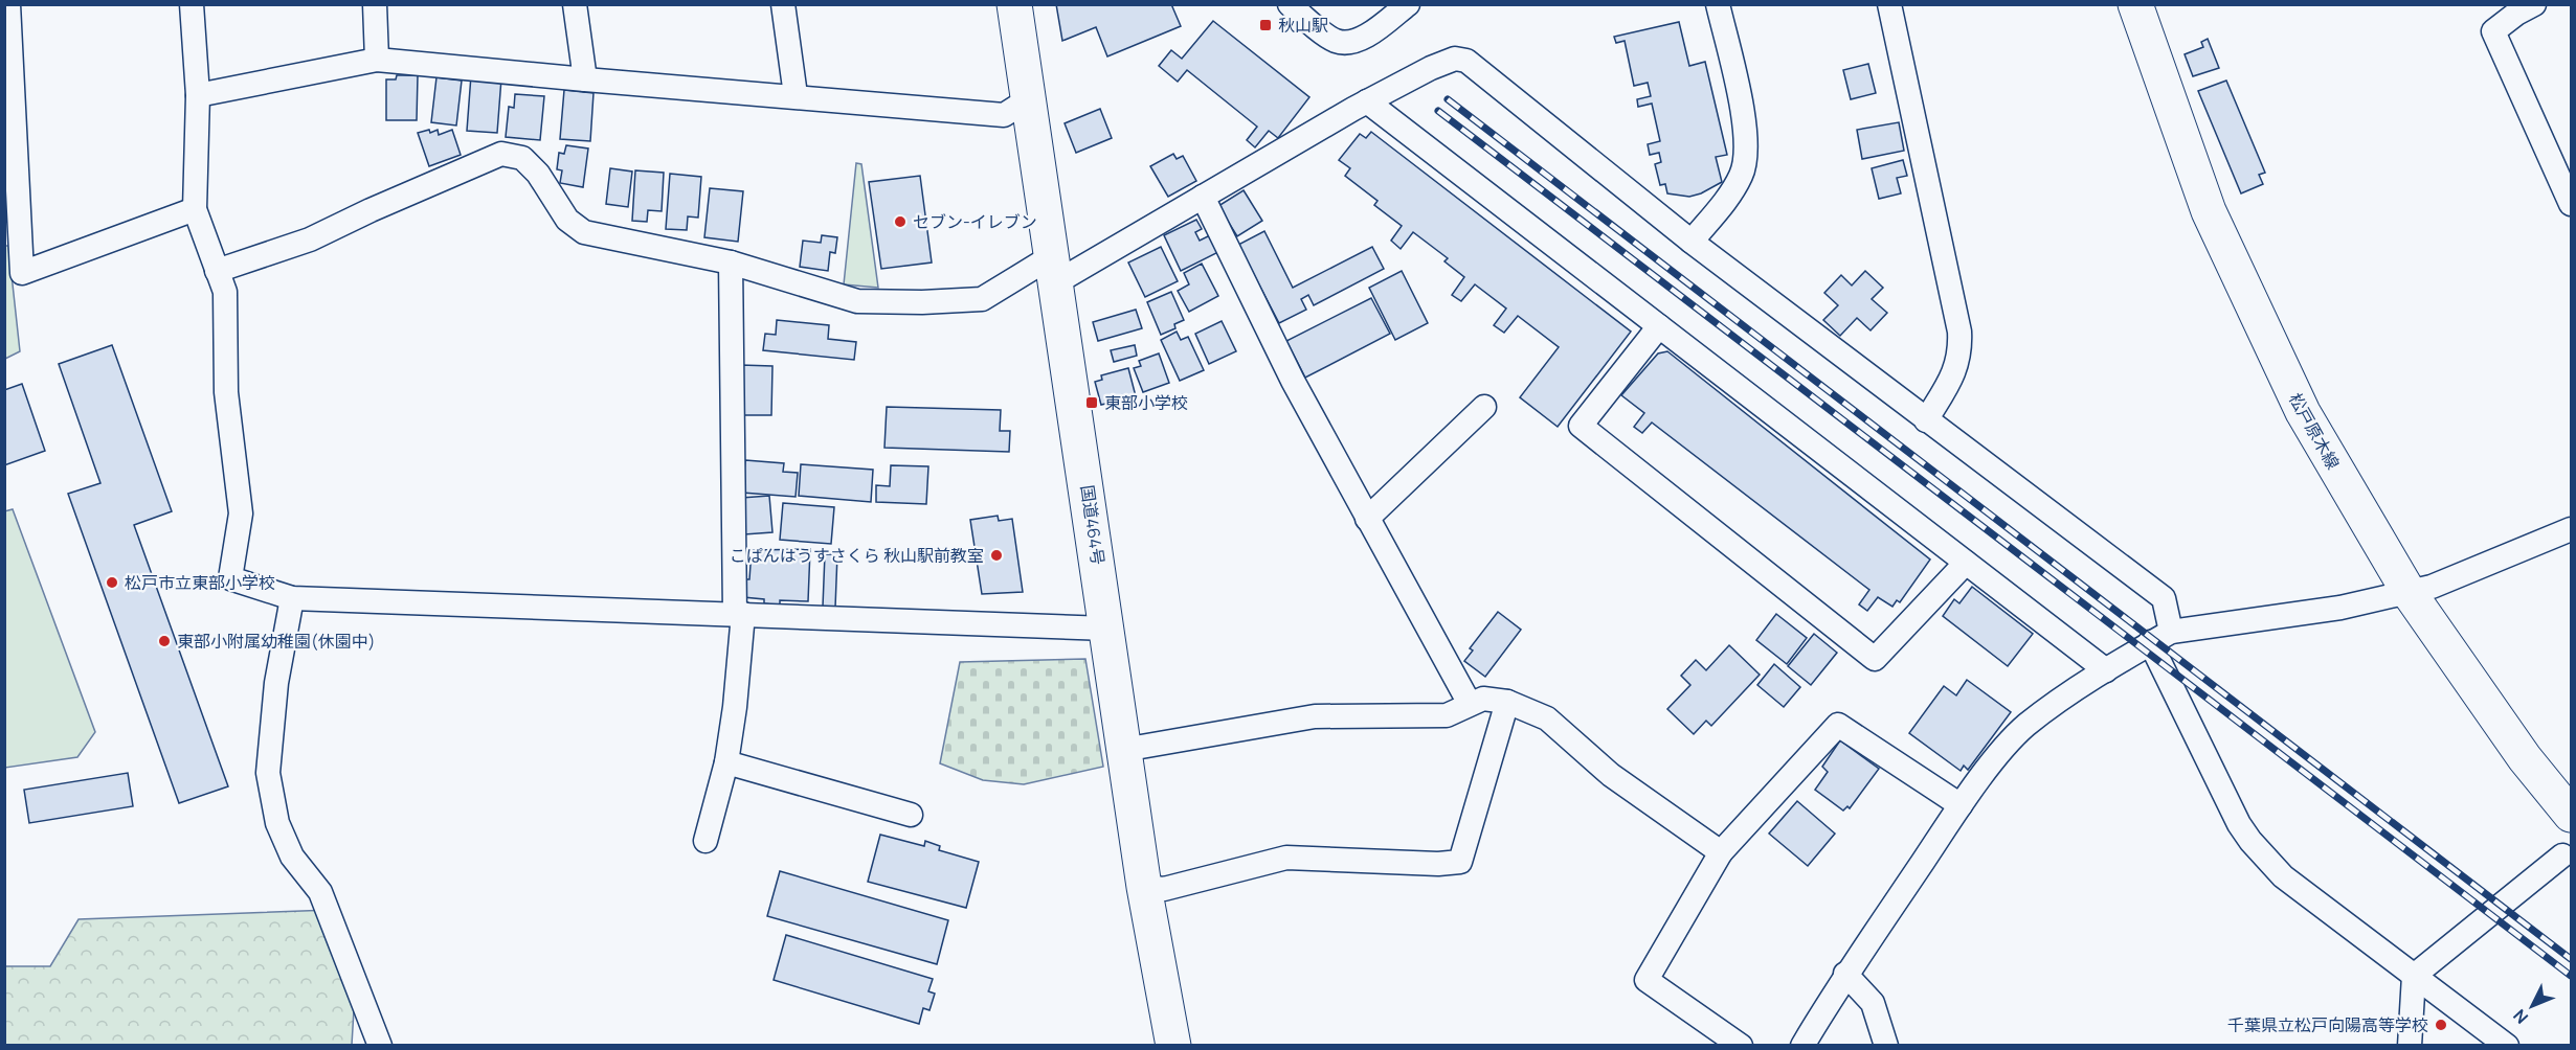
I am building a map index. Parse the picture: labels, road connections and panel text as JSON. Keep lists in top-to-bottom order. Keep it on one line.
{"streets":{"main road":["松戸原木線","国道464号"]},"places":{"transit":["秋山駅","東部小学校"],"other":["セブン-イレブン","こぱんはうすさくら 秋山駅前教室","松戸市立東部小学校","東部小附属幼稚園(休園中)","千葉県立松戸向陽高等学校"]},"north":"bottom left"}
